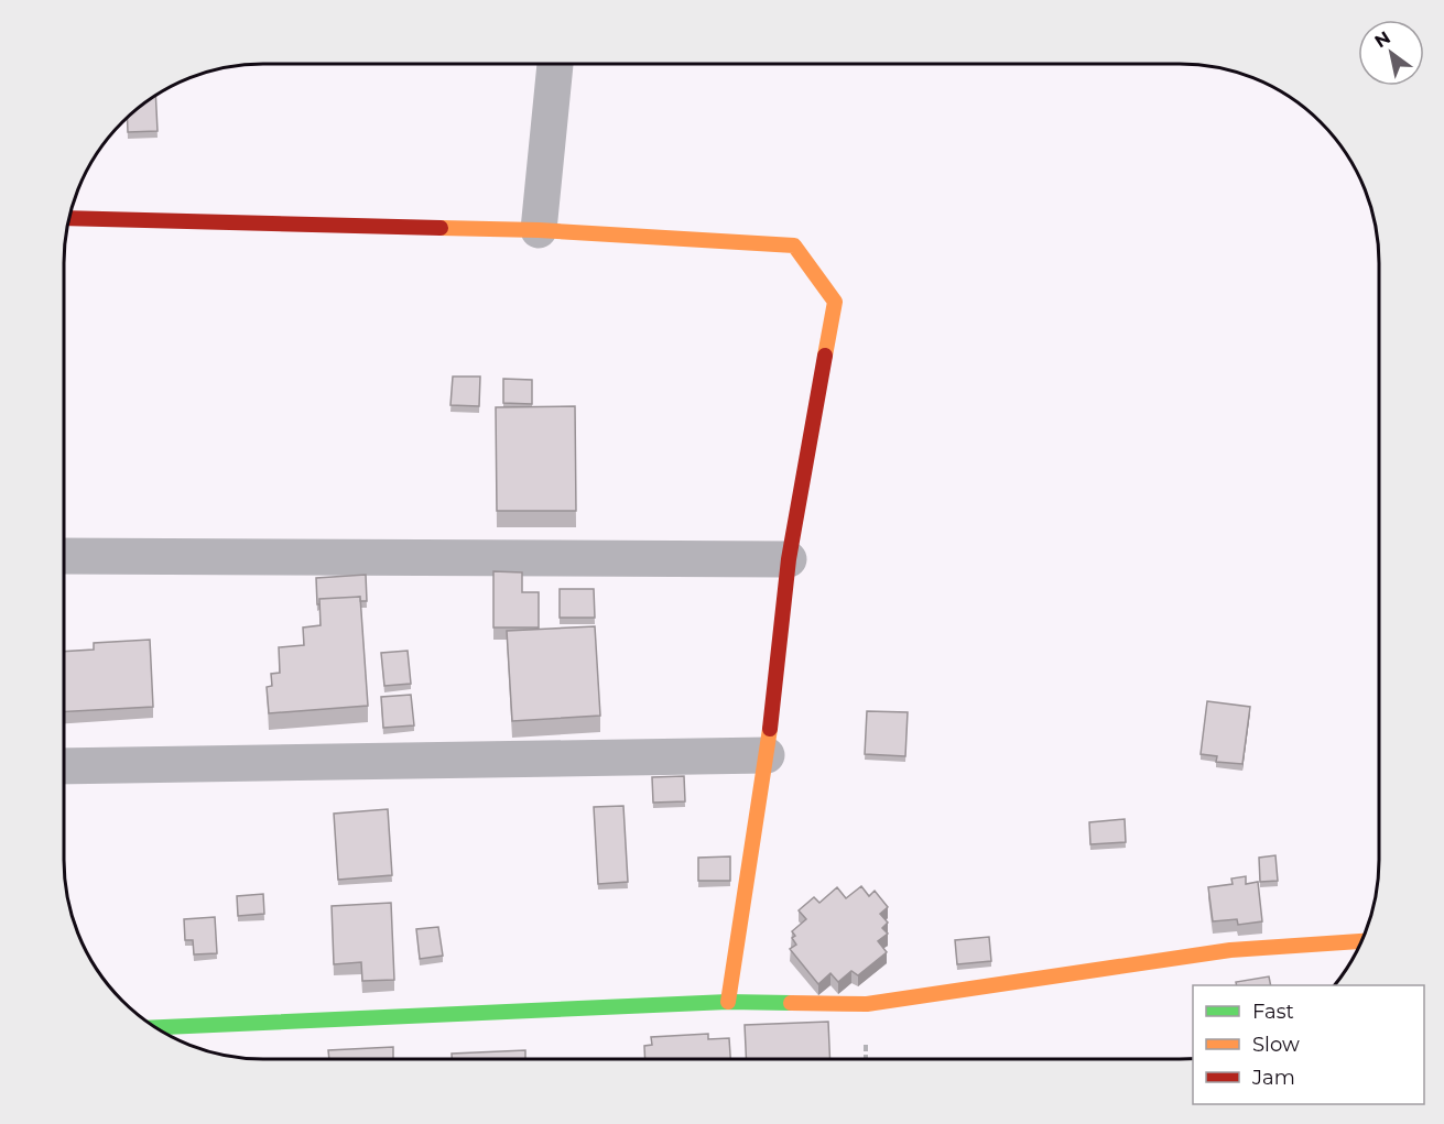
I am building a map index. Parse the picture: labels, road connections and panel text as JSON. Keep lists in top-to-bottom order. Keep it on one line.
{"legend":["Fast","Slow","Jam"],"north":"top left"}
